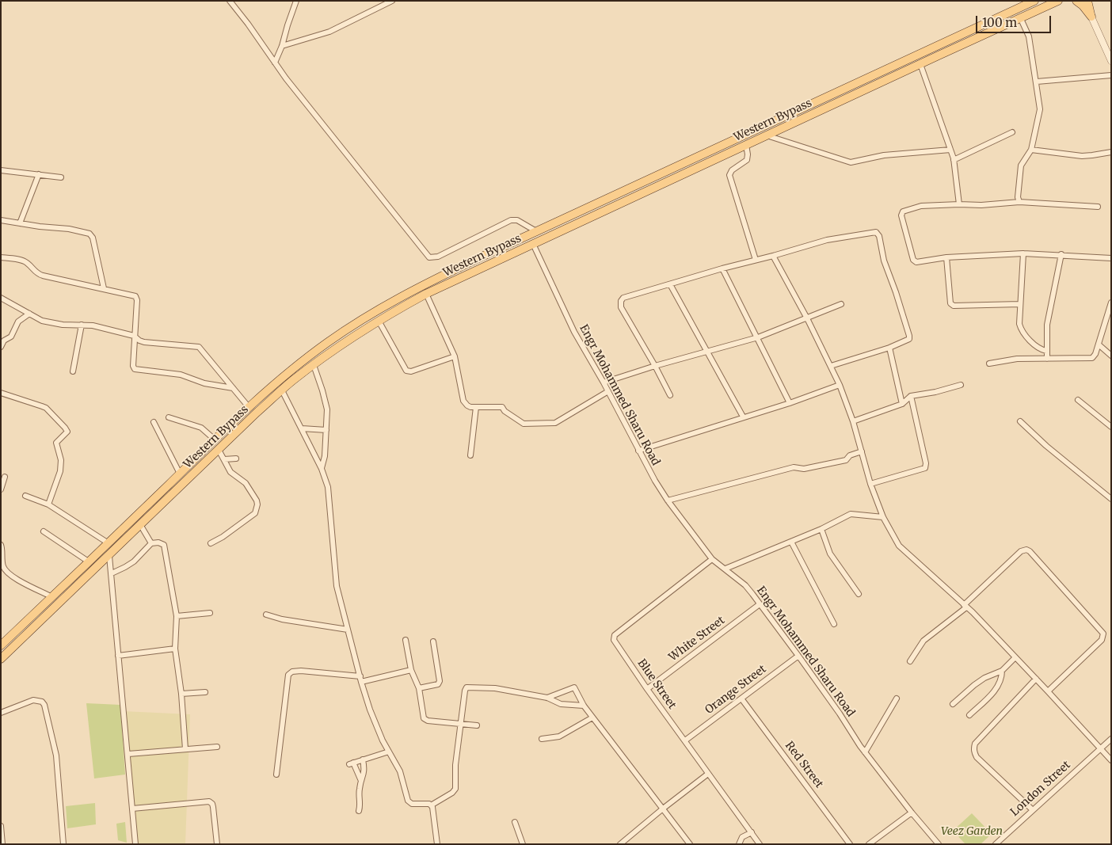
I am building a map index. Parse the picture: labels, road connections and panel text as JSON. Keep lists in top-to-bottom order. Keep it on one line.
{"streets":{"main road":["Western Bypass"],"street":["Engr Mohammed Sharu Road","White Street","Blue Street","Orange Street","Red Street","London Street"]},"crossings":[["Western Bypass","Engr Mohammed Sharu Road"],["Engr Mohammed Sharu Road","White Street"],["Engr Mohammed Sharu Road","Blue Street"],["Engr Mohammed Sharu Road","Orange Street"],["White Street","Blue Street"],["Blue Street","Orange Street"],["Orange Street","Red Street"]],"parks":["Veez Garden"],"scale_bar":"100 m"}
